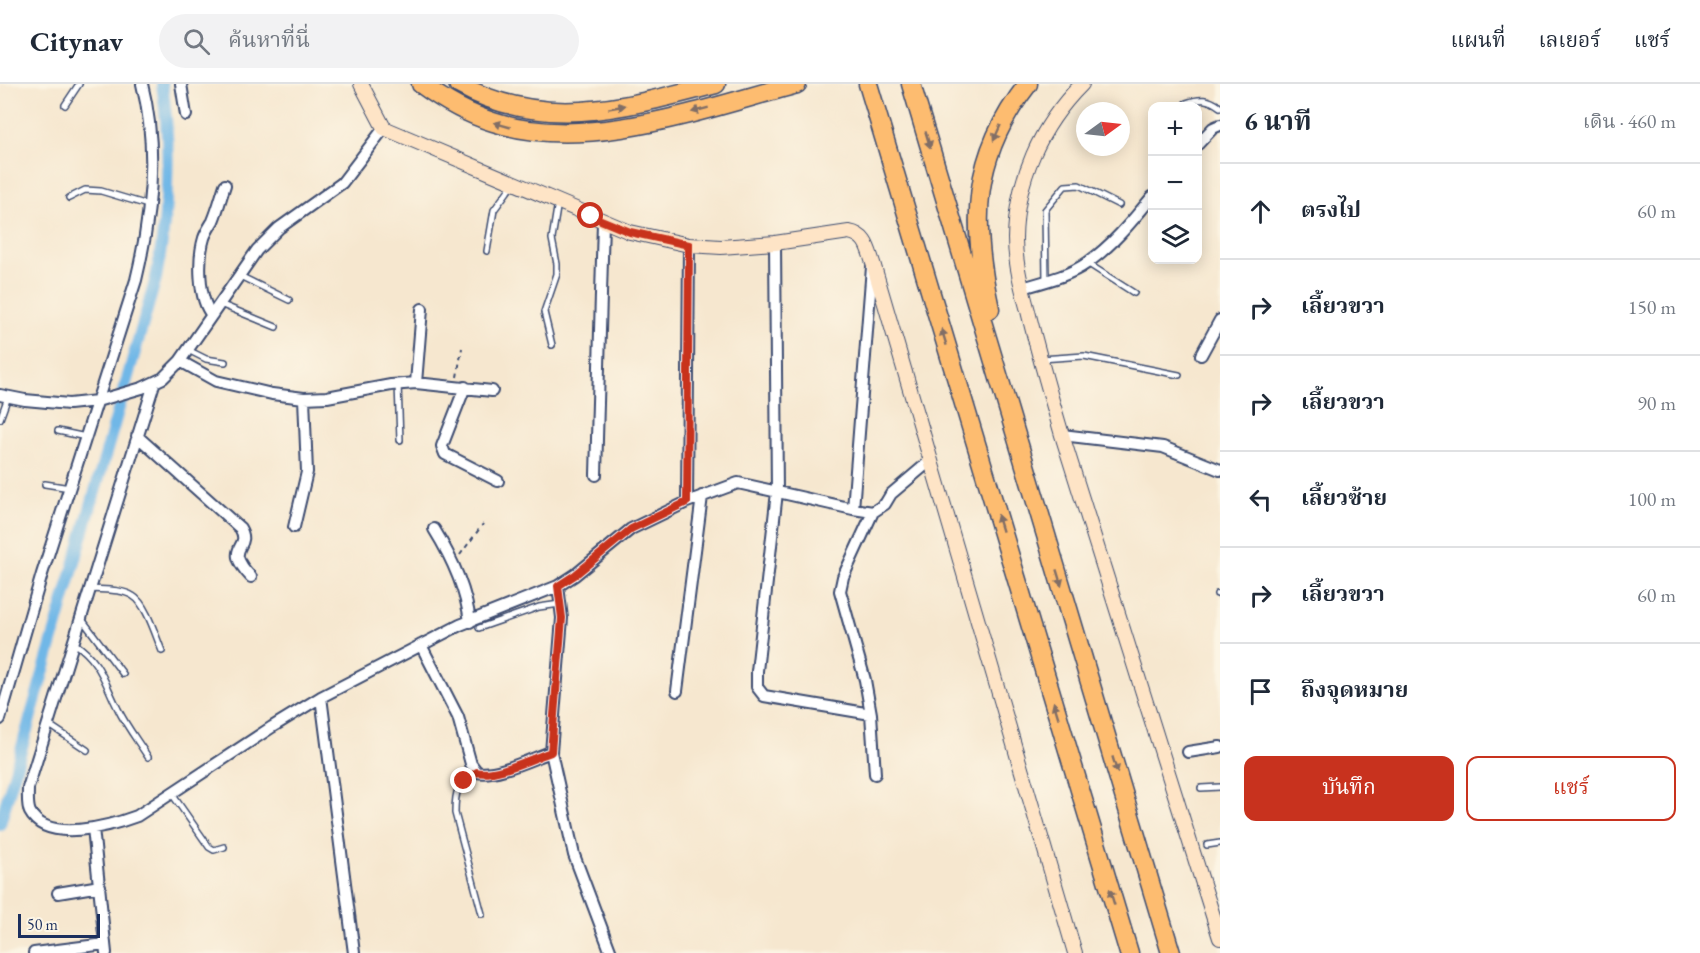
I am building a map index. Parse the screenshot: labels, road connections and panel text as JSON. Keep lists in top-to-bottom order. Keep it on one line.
{"scale_bar":"50 m","north":"right","page":{"header":"Citynav","search":"ค้นหาที่นี่","nav":["แผนที่","เลเยอร์","แชร์"],"heading":["6 นาที","เดิน · 460 m"],"map_buttons":["+","−"],"list":[["ตรงไป","60 m"],["เลี้ยวขวา","150 m"],["เลี้ยวขวา","90 m"],["เลี้ยวซ้าย","100 m"],["เลี้ยวขวา","60 m"],"ถึงจุดหมาย"],"buttons":["บันทึก","แชร์"],"scale":"50 m"}}
